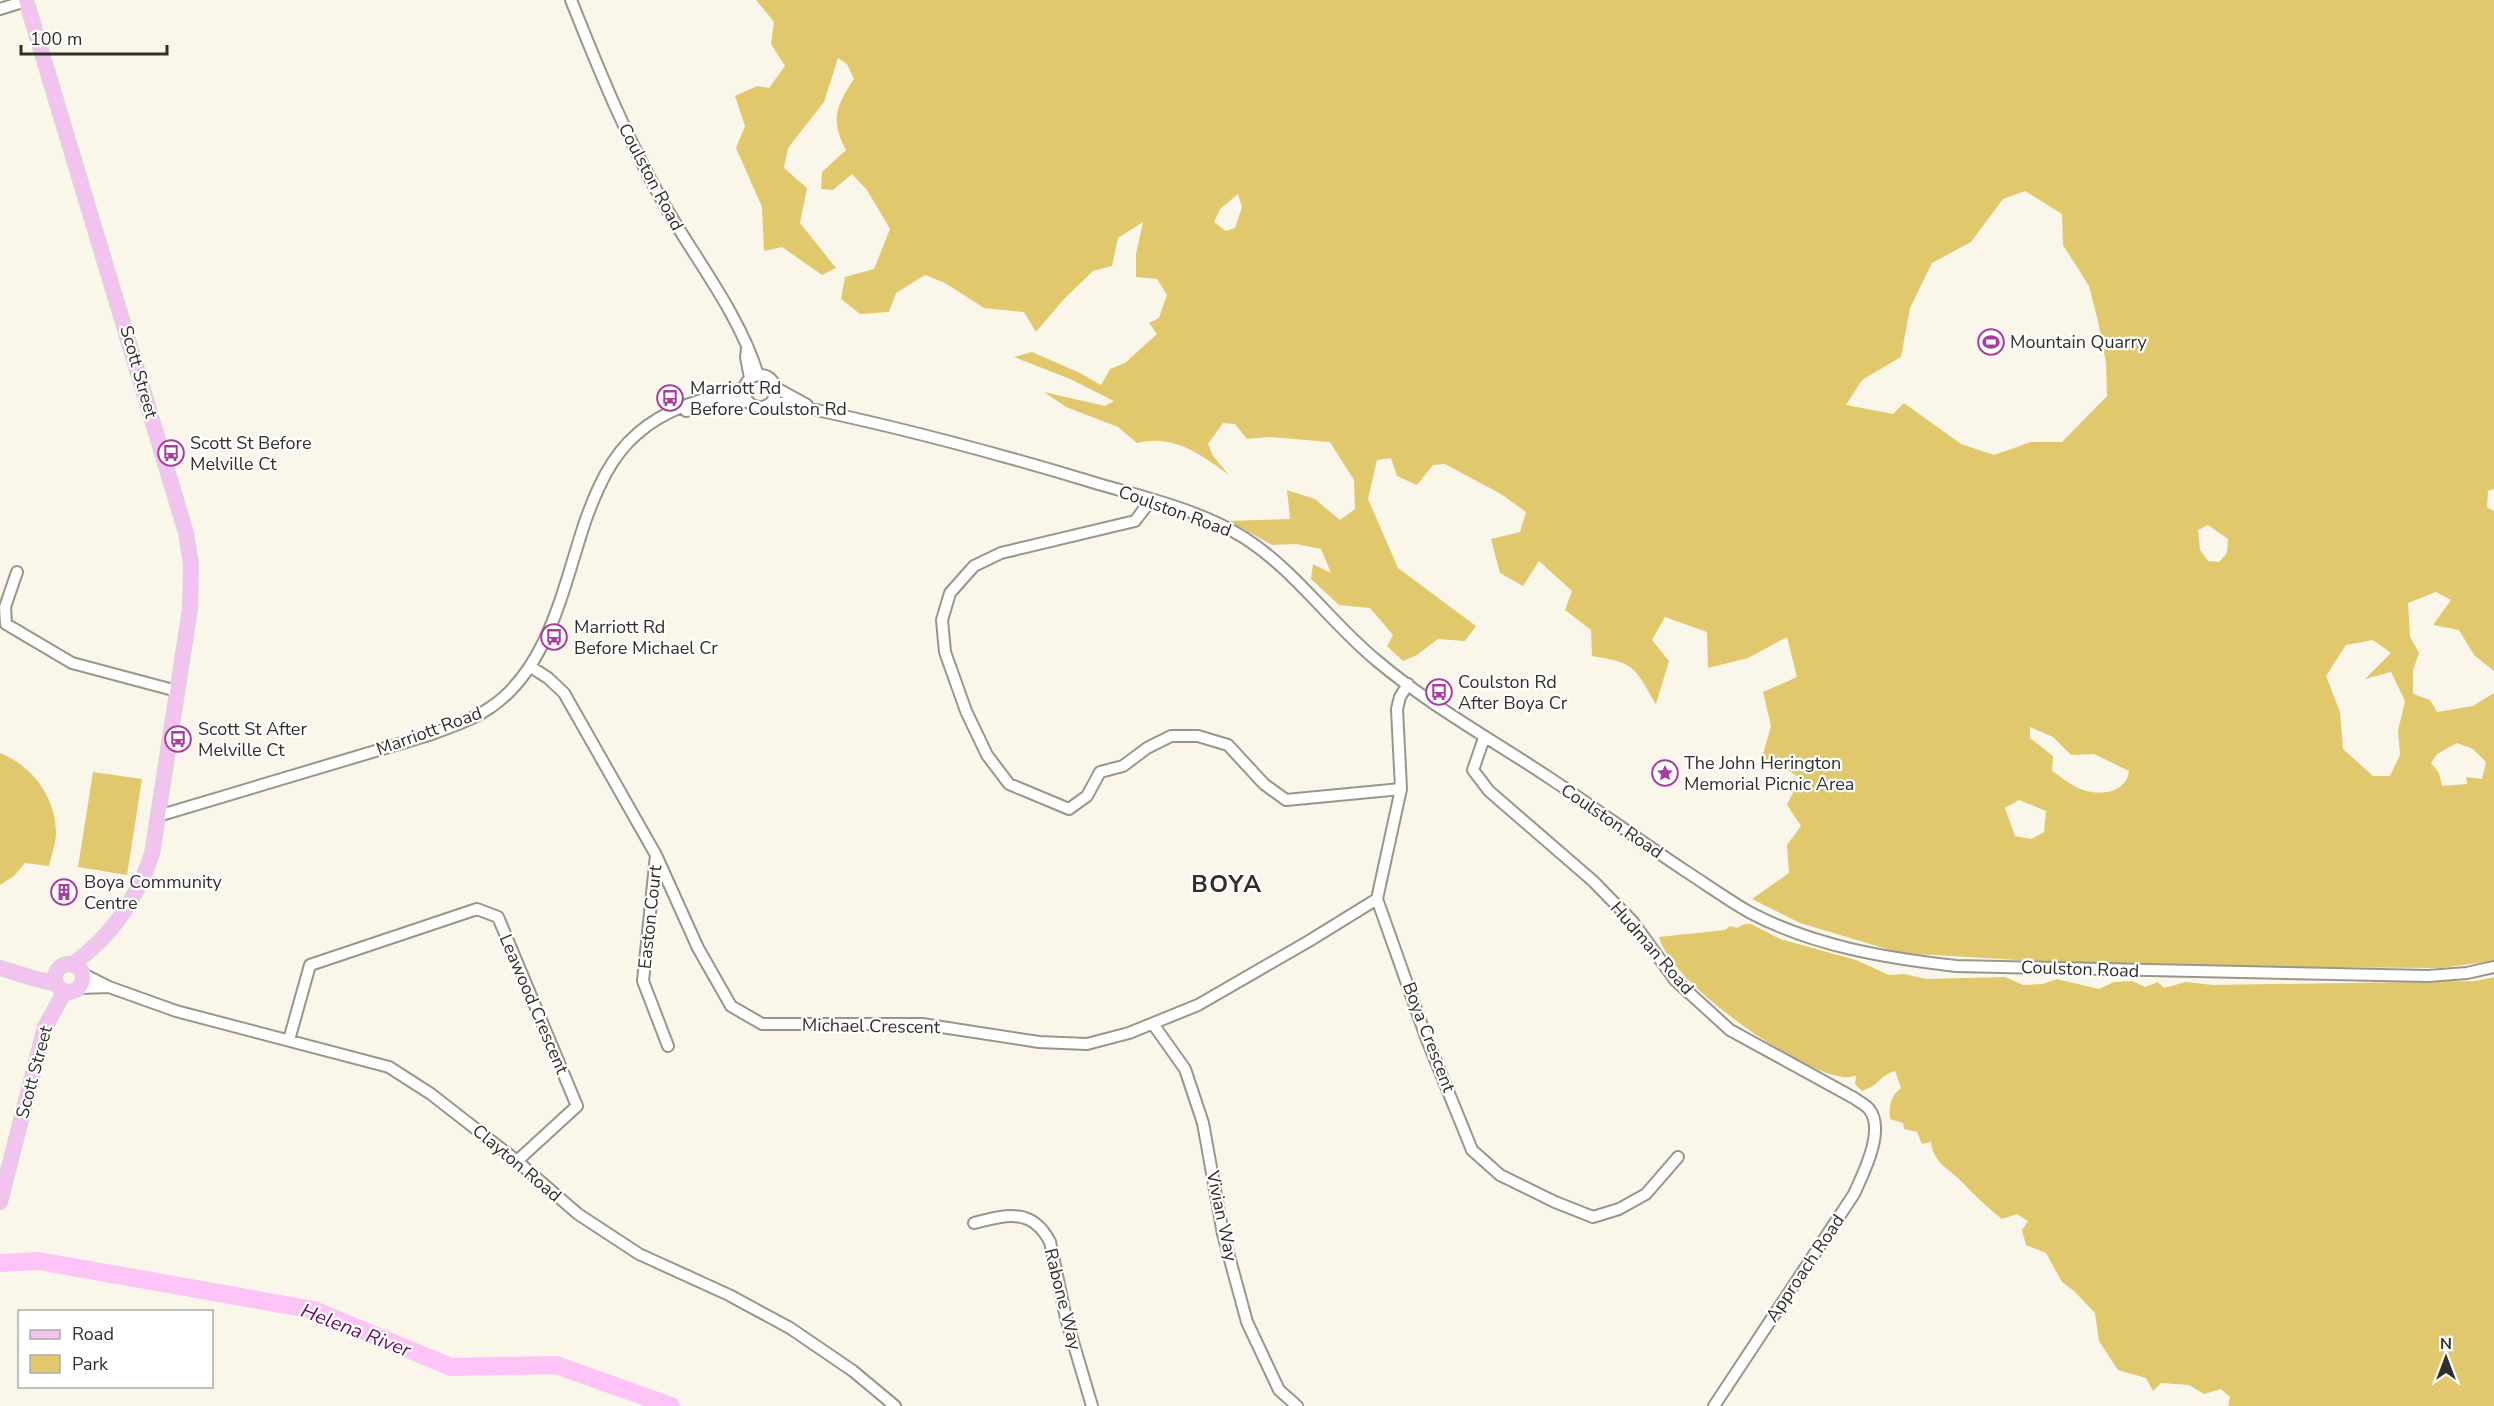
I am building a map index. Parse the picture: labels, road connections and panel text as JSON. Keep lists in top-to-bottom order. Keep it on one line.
{"streets":{"main road":["Scott Street","Clayton Road"],"street":["Coulston Road","Marriott Road","Easton Court","Hudman Road","Leawood Crescent","Michael Crescent","Boya Crescent","Vivian Way","Approach Road","Rabone Way"]},"crossings":[["Coulston Road","Marriott Road"],["Coulston Road","Hudman Road"],["Scott Street","Marriott Road"],["Scott Street","Clayton Road"],["Marriott Road","Michael Crescent"],["Easton Court","Michael Crescent"],["Hudman Road","Approach Road"],["Leawood Crescent","Clayton Road"],["Michael Crescent","Boya Crescent"],["Michael Crescent","Vivian Way"]],"districts":["BOYA"],"water":["Helena River"],"places":{"sports":["Mountain Quarry"],"bus stop":["Marriott Rd Before Coulston Rd","Scott St Before Melville Ct","Marriott Rd Before Michael Cr","Coulston Rd After Boya Cr","Scott St After Melville Ct"],"place":["The John Herington Memorial Picnic Area"],"building":["Boya Community Centre"]},"legend":["Road","Park"],"scale_bar":"100 m","north":"top"}
